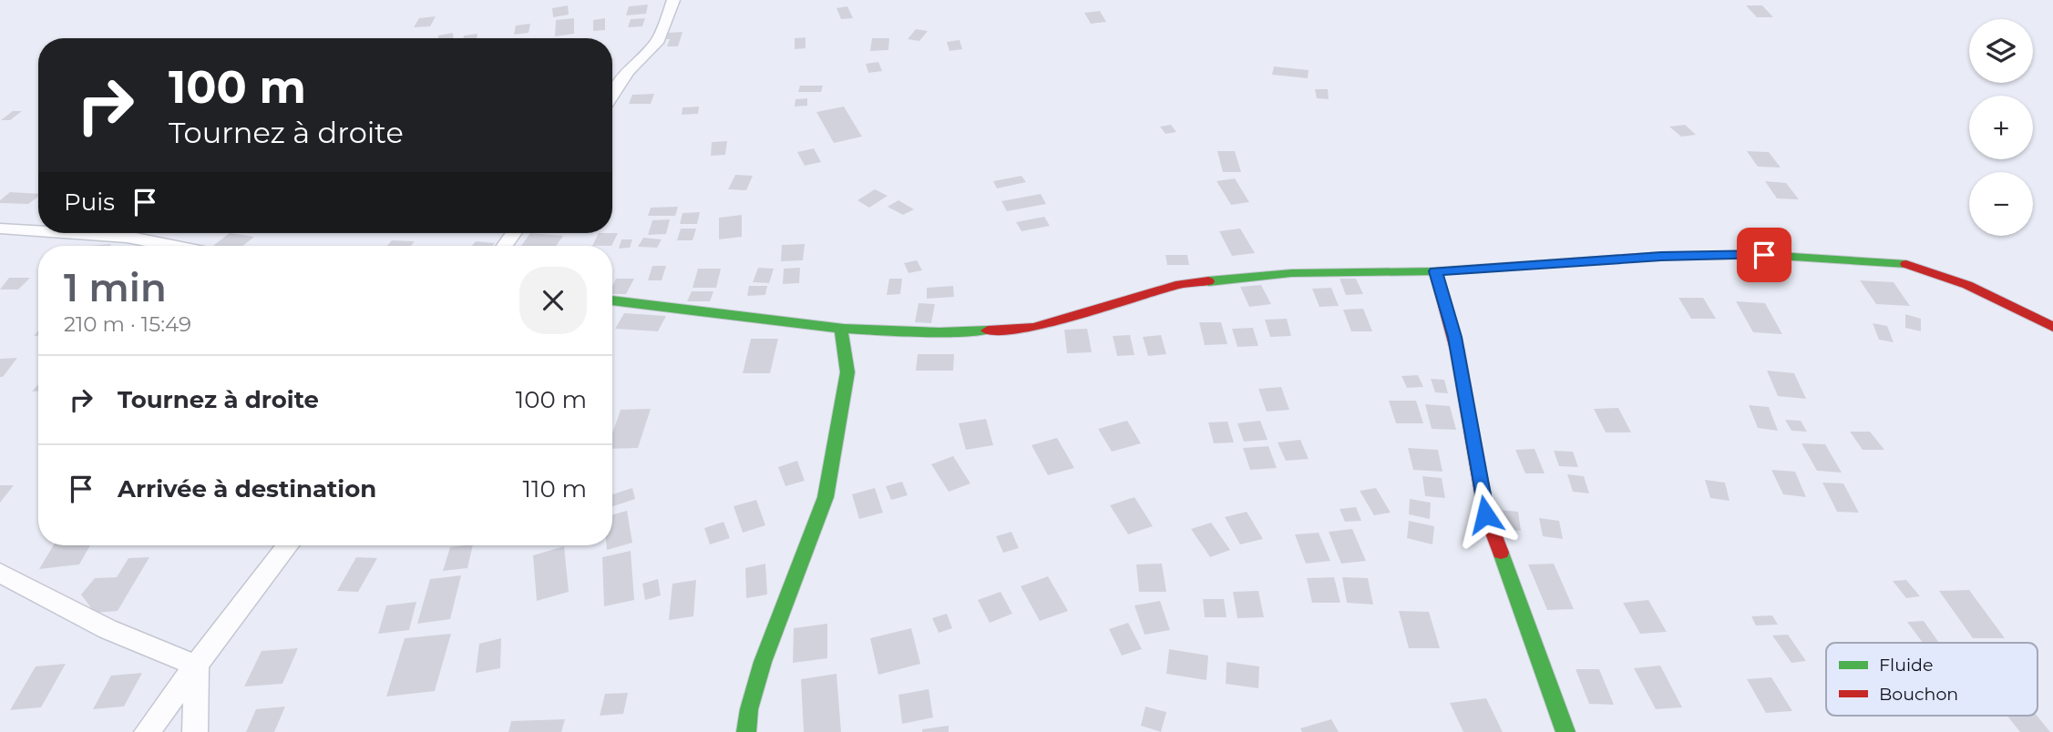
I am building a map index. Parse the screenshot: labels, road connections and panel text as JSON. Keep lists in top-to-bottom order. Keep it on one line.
{"legend":["Fluide","Bouchon"],"page":{"map_buttons":["+","−"],"turn":["100 m","Tournez à droite"],"then":"Puis","heading":["1 min","210 m · 15:49"],"list":[{"name":"Tournez à droite","value":"100 m"},{"name":"Arrivée à destination","value":"110 m"}]}}
